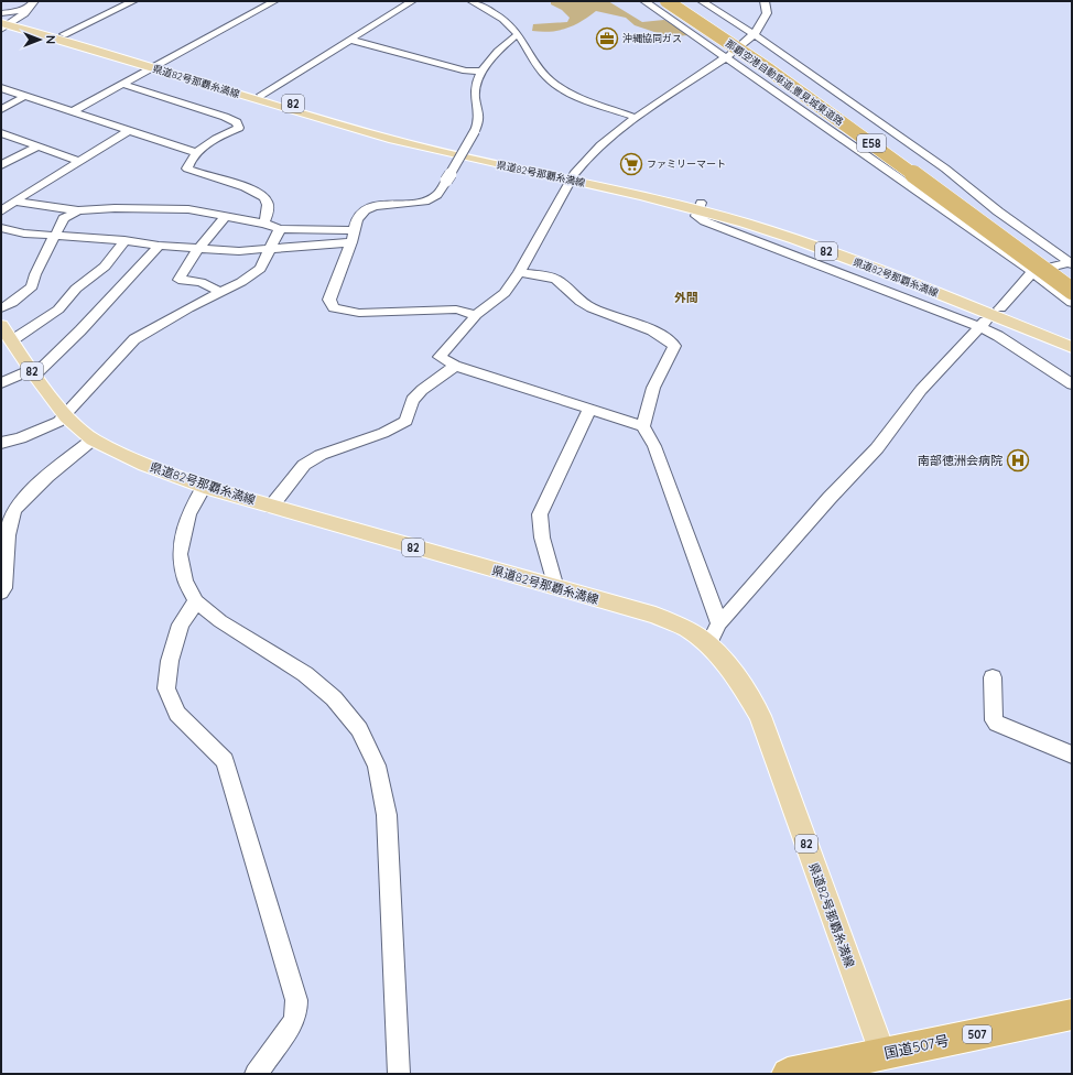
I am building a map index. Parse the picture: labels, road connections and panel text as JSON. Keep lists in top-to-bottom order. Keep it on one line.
{"streets":{"highway":["那覇空港自動車道;豊見城東道路","E58","507","国道507号"],"main road":["県道82号那覇糸満線","82"]},"crossings":[["県道82号那覇糸満線","国道507号"]],"districts":["外間"],"places":{"office":["沖縄協同ガス"],"supermarket":["ファミリーマート"],"hospital":["南部徳洲会病院"]},"north":"right"}
